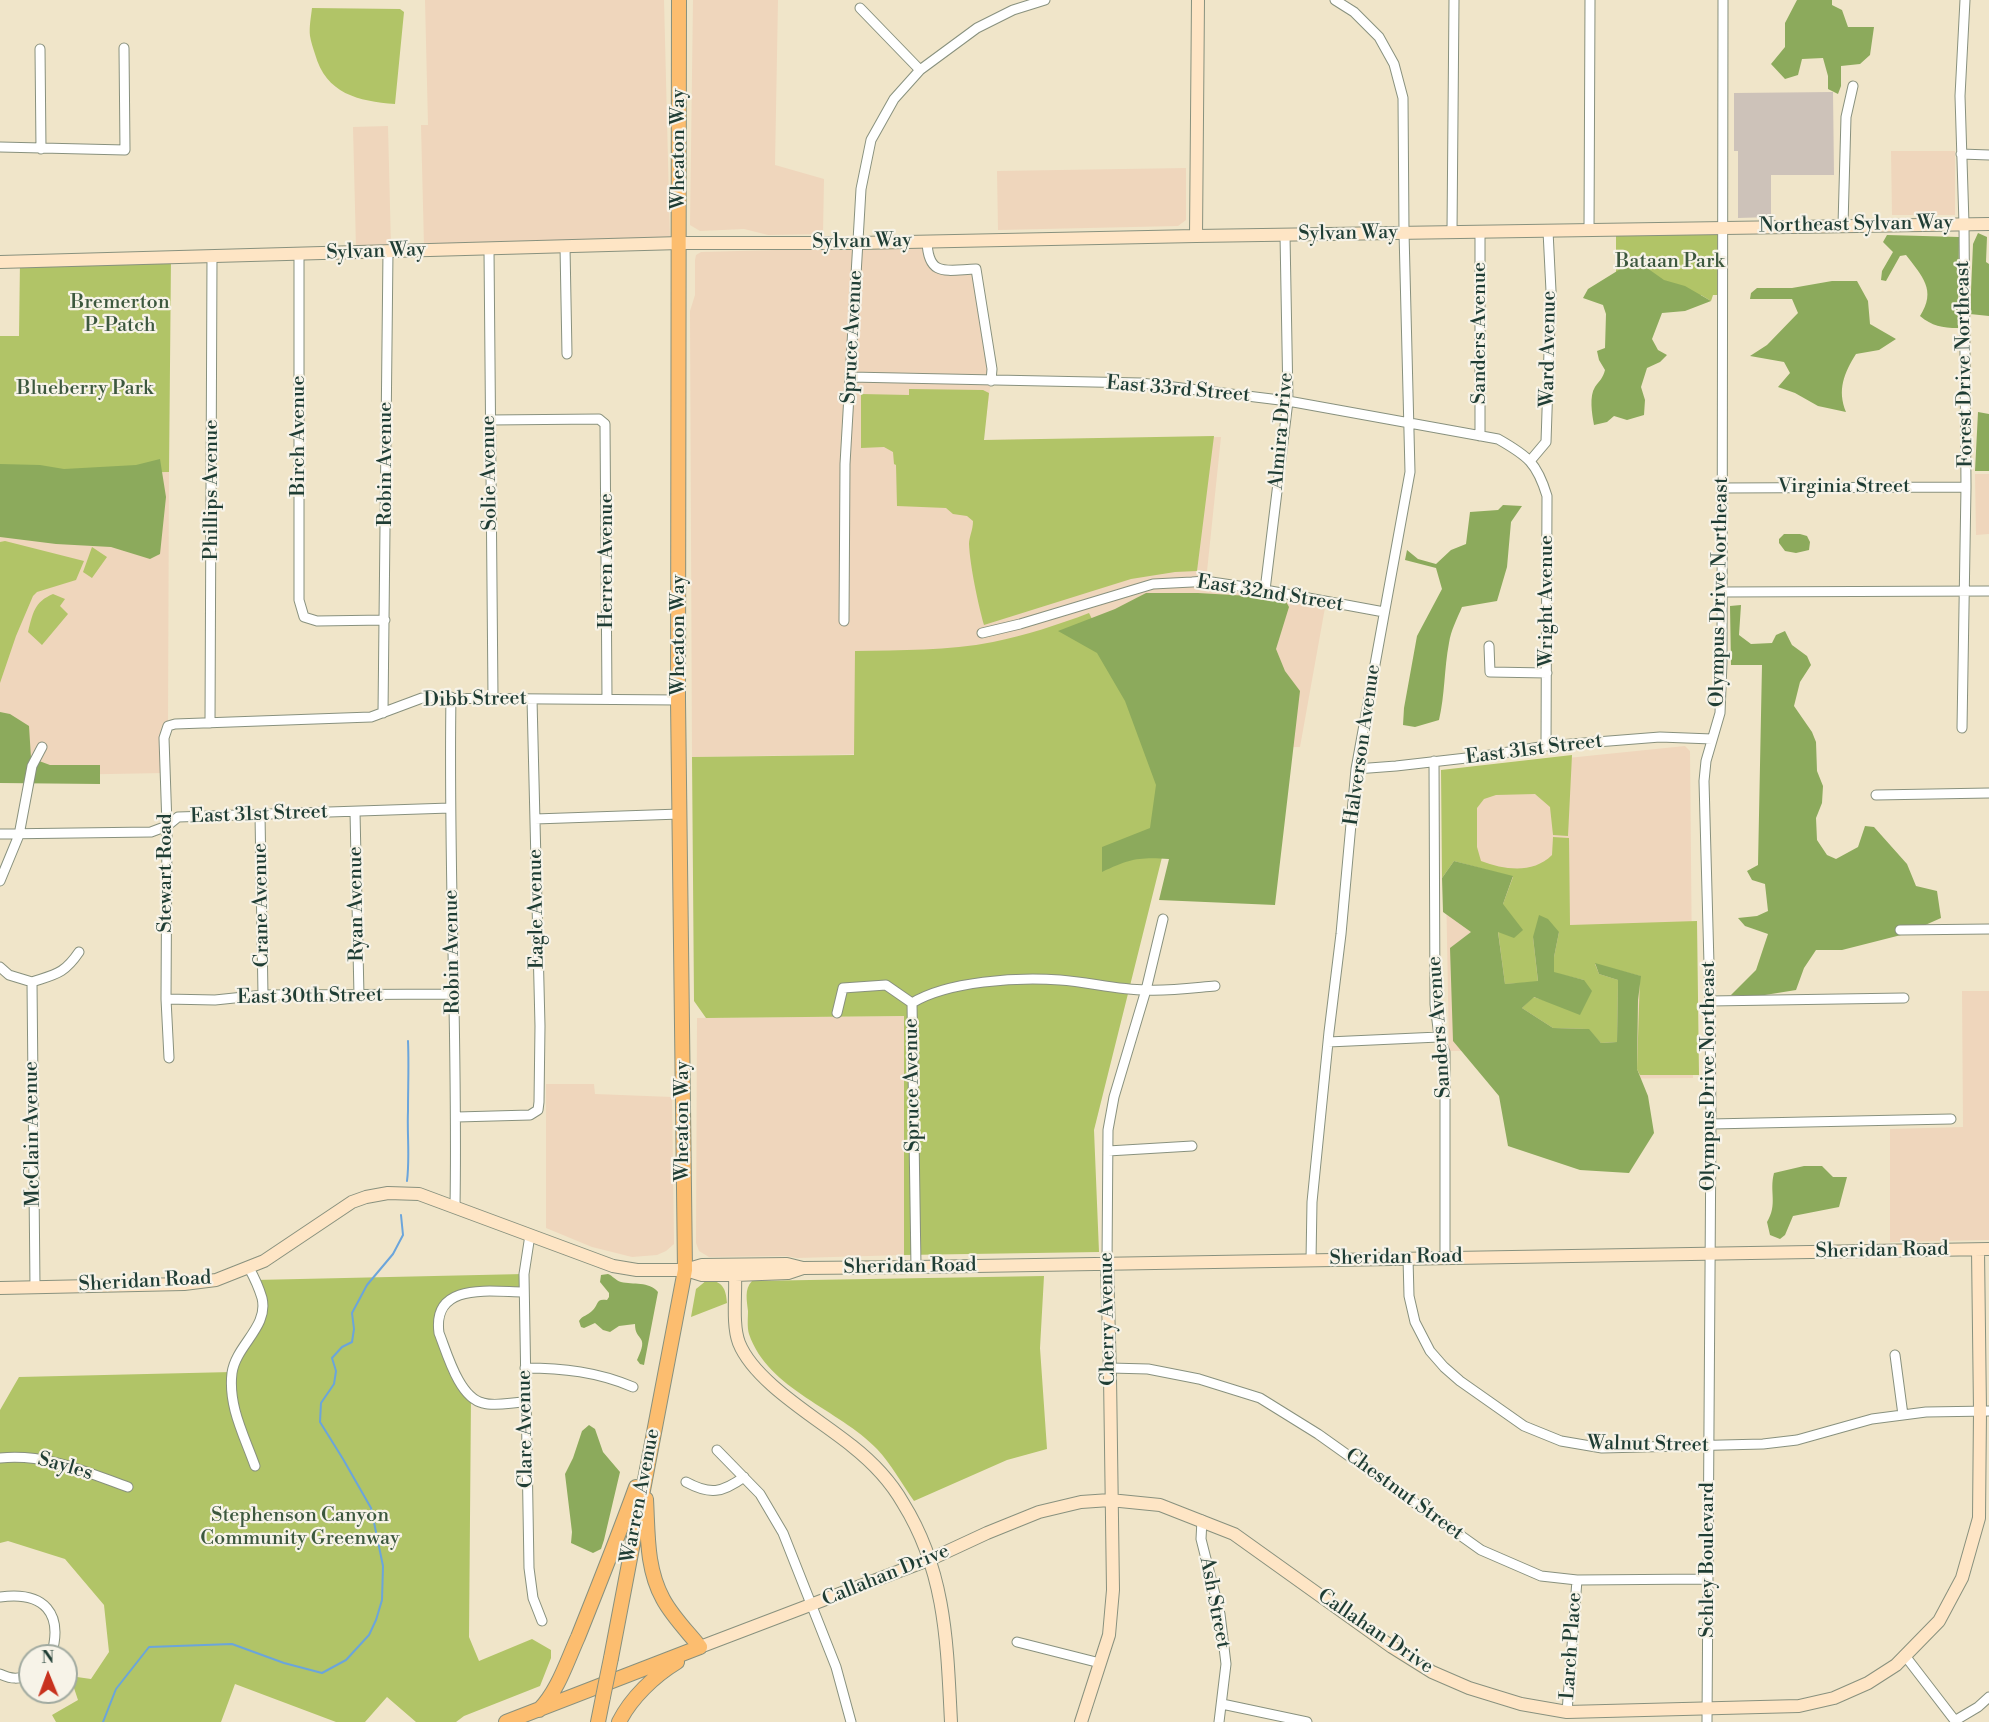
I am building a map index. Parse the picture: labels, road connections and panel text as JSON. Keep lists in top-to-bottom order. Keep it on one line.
{"streets":{"main road":["Wheaton Way","Northeast Sylvan Way","Sylvan Way","Sheridan Road","Cherry Avenue","Warren Avenue","Callahan Drive"],"street":["Sanders Avenue","Spruce Avenue","Ward Avenue","Forest Drive Northeast","East 33rd Street","Almira Drive","Birch Avenue","Robin Avenue","Solie Avenue","Virginia Street","Phillips Avenue","Herren Avenue","Olympus Drive Northeast","East 32nd Street","Wright Avenue","Dibb Street","Halverson Avenue","East 31st Street","Stewart Road","Ryan Avenue","Crane Avenue","Eagle Avenue","East 30th Street","McClain Avenue","Clare Avenue","Walnut Street","Sayles","Chestnut Street","Schley Boulevard","Ash Street","Larch Place"]},"crossings":[["Wheaton Way","Sylvan Way"],["Wheaton Way","Dibb Street"],["Wheaton Way","Sheridan Road"],["Wheaton Way","Warren Avenue"],["Northeast Sylvan Way","Sylvan Way"],["Northeast Sylvan Way","Forest Drive Northeast"],["Northeast Sylvan Way","Olympus Drive Northeast"],["Sylvan Way","Sanders Avenue"],["Sylvan Way","Spruce Avenue"],["Sylvan Way","Ward Avenue"],["Sylvan Way","Almira Drive"],["Sylvan Way","Birch Avenue"],["Sylvan Way","Robin Avenue"],["Sylvan Way","Solie Avenue"],["Sylvan Way","Phillips Avenue"],["Sylvan Way","Olympus Drive Northeast"],["Sylvan Way","Halverson Avenue"],["Sanders Avenue","East 33rd Street"],["Sanders Avenue","East 31st Street"],["Sanders Avenue","Sheridan Road"],["Spruce Avenue","East 33rd Street"],["Spruce Avenue","Sheridan Road"],["Ward Avenue","East 33rd Street"],["Ward Avenue","Wright Avenue"],["Forest Drive Northeast","Virginia Street"],["East 33rd Street","Almira Drive"],["East 33rd Street","Wright Avenue"],["East 33rd Street","Halverson Avenue"],["Almira Drive","East 32nd Street"],["Birch Avenue","Robin Avenue"],["Robin Avenue","Dibb Street"],["Robin Avenue","East 31st Street"],["Robin Avenue","Eagle Avenue"],["Robin Avenue","East 30th Street"],["Robin Avenue","Sheridan Road"],["Solie Avenue","Herren Avenue"],["Solie Avenue","Dibb Street"],["Virginia Street","Olympus Drive Northeast"],["Phillips Avenue","Dibb Street"],["Herren Avenue","Dibb Street"],["Olympus Drive Northeast","East 31st Street"],["Olympus Drive Northeast","Sheridan Road"],["Olympus Drive Northeast","Schley Boulevard"],["East 32nd Street","Halverson Avenue"],["Wright Avenue","East 31st Street"],["Dibb Street","Stewart Road"],["Dibb Street","Eagle Avenue"],["Halverson Avenue","East 31st Street"],["Halverson Avenue","Sheridan Road"],["East 31st Street","Stewart Road"],["East 31st Street","Ryan Avenue"],["East 31st Street","Crane Avenue"],["Stewart Road","East 30th Street"],["Ryan Avenue","East 30th Street"],["Crane Avenue","East 30th Street"],["McClain Avenue","Sheridan Road"],["Sheridan Road","Cherry Avenue"],["Sheridan Road","Clare Avenue"],["Sheridan Road","Walnut Street"],["Sheridan Road","Warren Avenue"],["Sheridan Road","Schley Boulevard"],["Sheridan Road","Callahan Drive"],["Cherry Avenue","Chestnut Street"],["Cherry Avenue","Callahan Drive"],["Walnut Street","Schley Boulevard"],["Walnut Street","Callahan Drive"],["Chestnut Street","Schley Boulevard"],["Chestnut Street","Larch Place"],["Schley Boulevard","Callahan Drive"],["Callahan Drive","Ash Street"],["Callahan Drive","Larch Place"]],"parks":["Bataan Park","Bremerton P-Patch","Blueberry Park","Stephenson Canyon Community Greenway"],"north":"top"}
